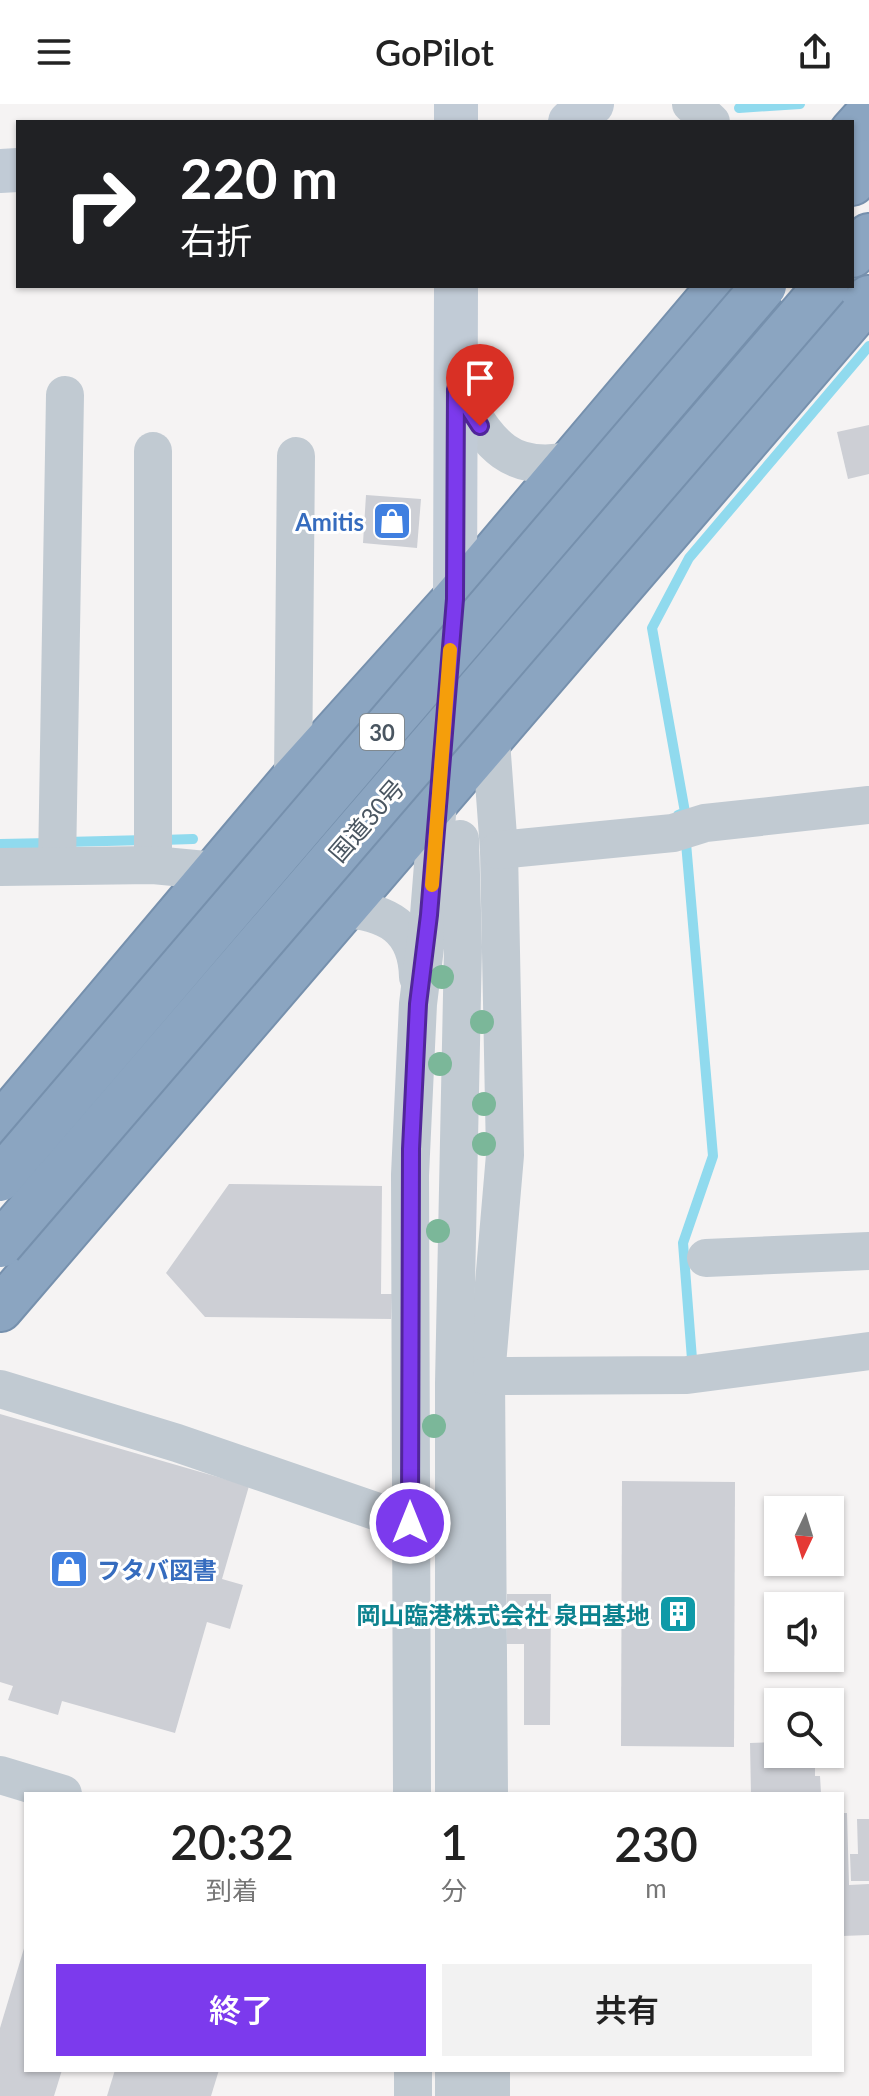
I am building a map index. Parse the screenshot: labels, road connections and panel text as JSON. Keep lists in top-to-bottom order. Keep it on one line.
{"streets":{"highway":["30","国道30号"]},"places":{"shop":["Amitis","フタバ図書"],"building":["岡山臨港株式会社 泉田基地"]},"north":"bottom","page":{"header":"GoPilot","turn":["220 m","右折"],"eta":["20:32","到着","1","分","230","m"],"buttons":["終了","共有"]}}
